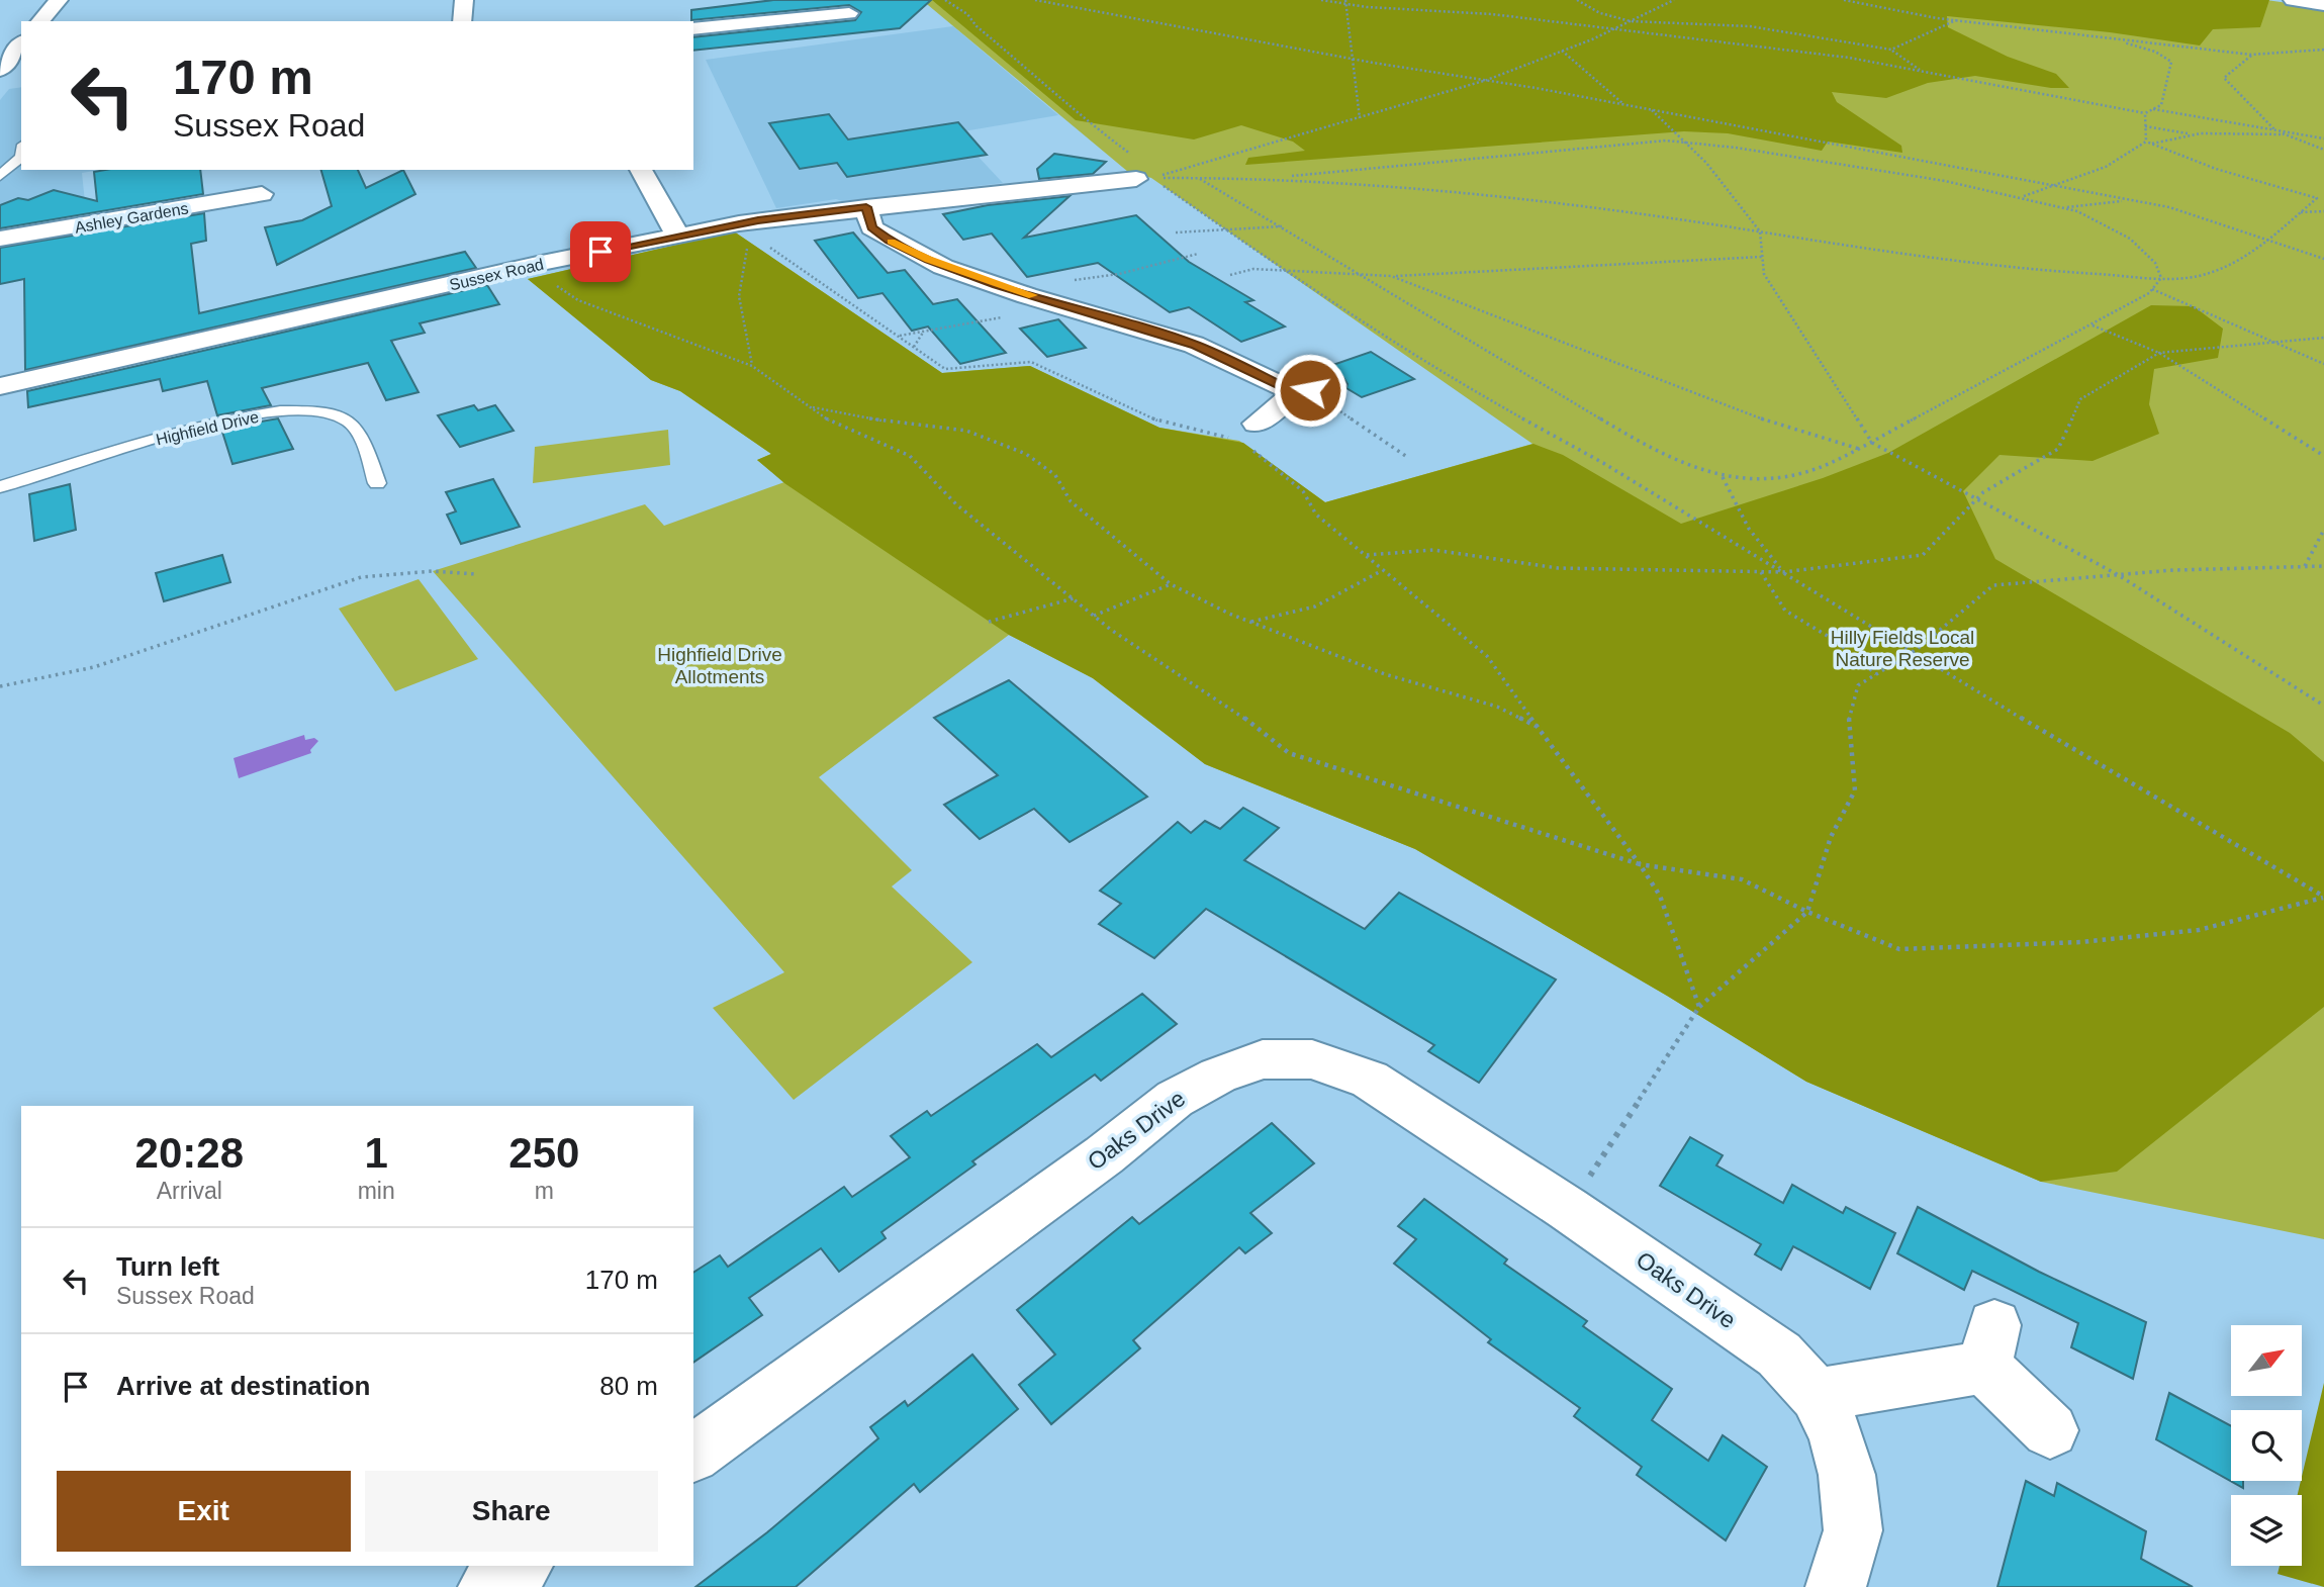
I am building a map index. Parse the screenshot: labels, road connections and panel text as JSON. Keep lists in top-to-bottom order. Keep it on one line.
{"streets":{"street":["Ashley Gardens","Sussex Road","Oaks Drive"],"lane":["Highfield Drive"]},"parks":["Hilly Fields Local Nature Reserve","Highfield Drive Allotments"],"north":"top right","page":{"turn":["170 m","Sussex Road"],"eta":["20:28","Arrival","1","min","250","m"],"list":[{"name":"Turn left","note":"Sussex Road","value":"170 m"},{"name":"Arrive at destination","value":"80 m"}],"buttons":["Exit","Share"]}}
